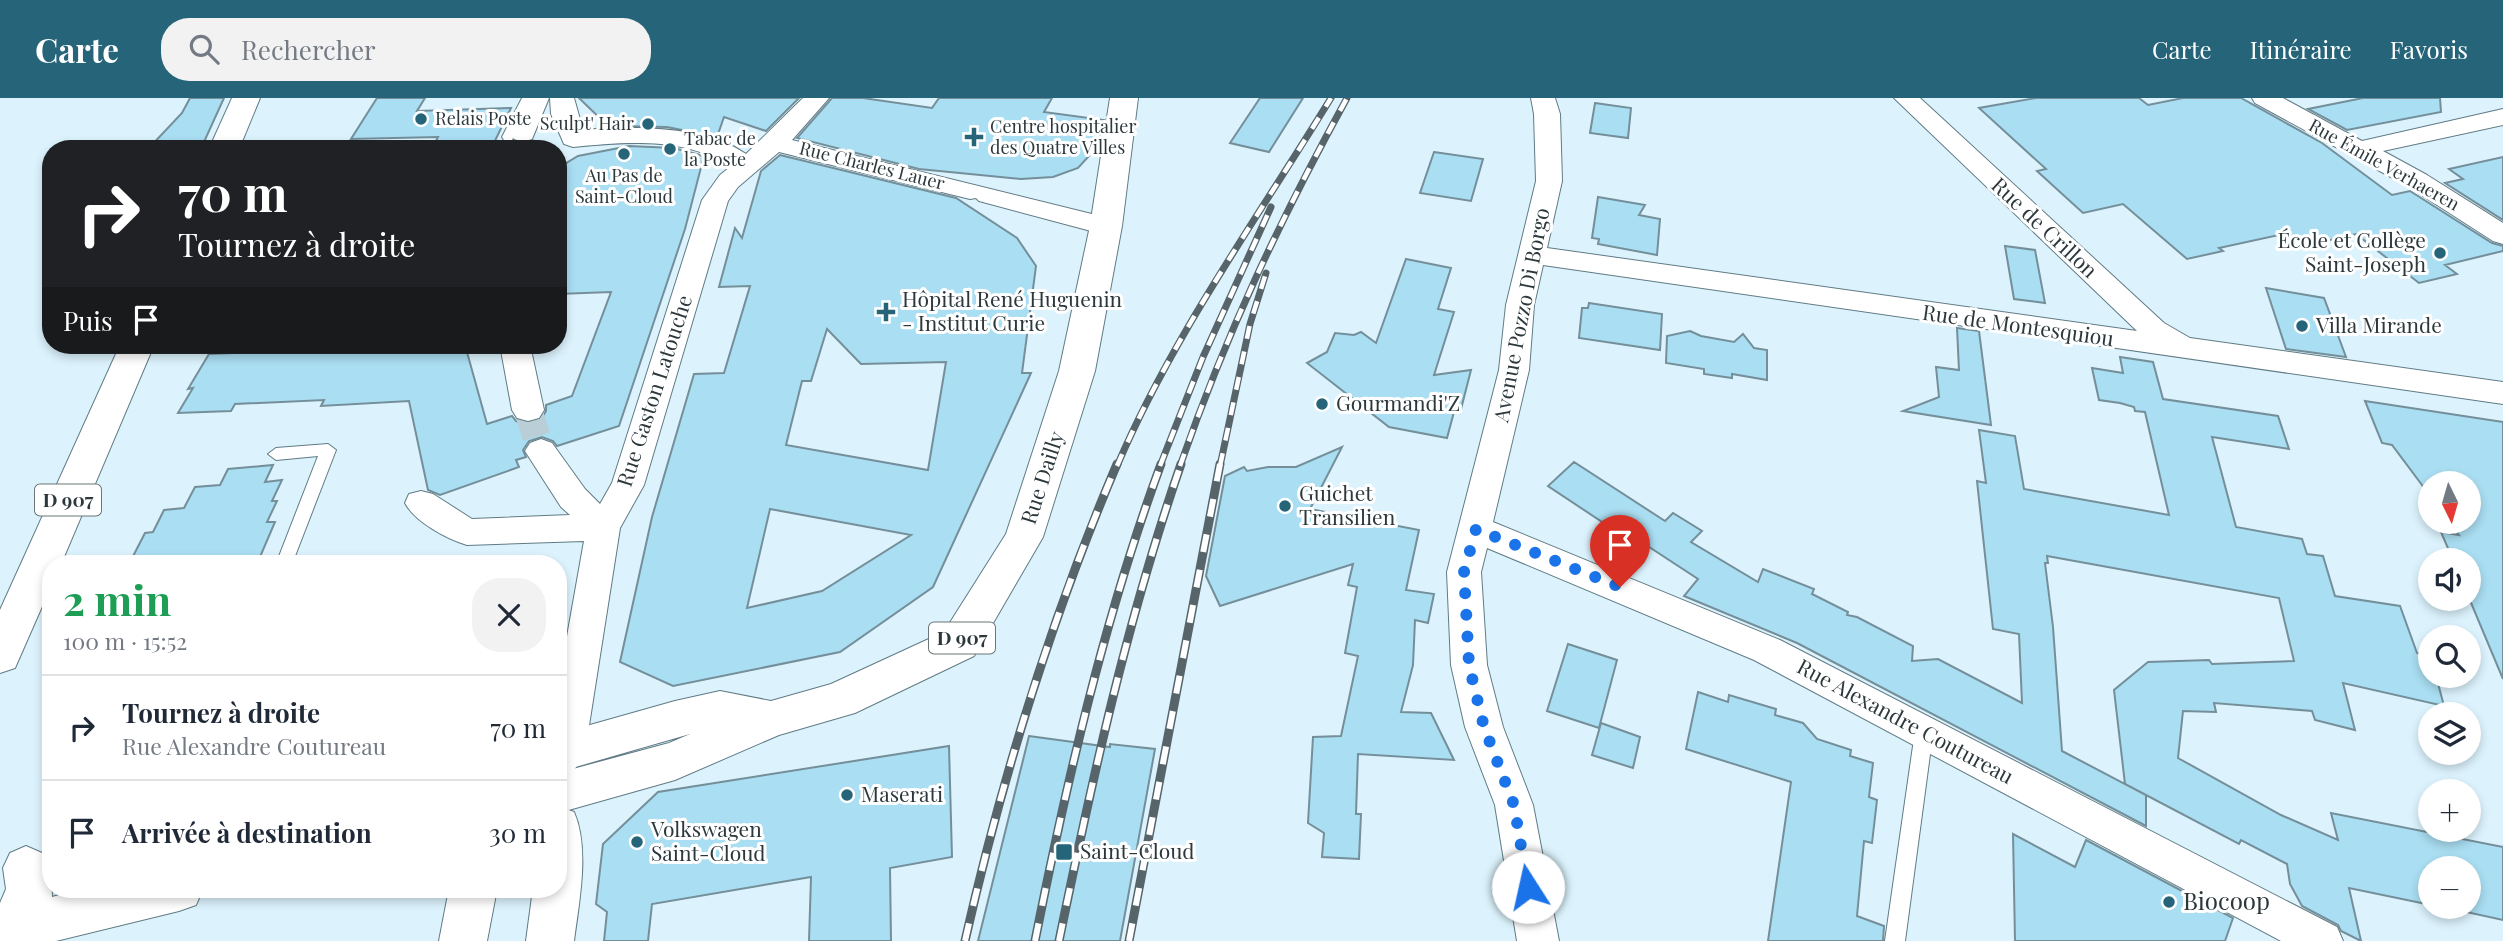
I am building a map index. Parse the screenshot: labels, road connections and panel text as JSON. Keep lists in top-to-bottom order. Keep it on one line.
{"streets":{"main road":["Rue Dailly","D 907"],"street":["Rue Émile Verhaeren","Rue Charles Lauer","Rue de Crillon","Avenue Pozzo Di Borgo","Rue de Montesquiou","Rue Gaston Latouche","Rue Alexandre Coutureau"]},"crossings":[["Rue Charles Lauer","Rue Gaston Latouche"],["Rue Charles Lauer","Rue Dailly"],["Rue de Crillon","Rue de Montesquiou"],["Avenue Pozzo Di Borgo","Rue de Montesquiou"],["Avenue Pozzo Di Borgo","Rue Alexandre Coutureau"]],"places":{"other":["Relais Poste","Sculpt' Hair","Tabac de la Poste","Au Pas de Saint-Cloud","École et Collège Saint-Joseph","Villa Mirande","Gourmandi'Z","Guichet Transilien","Maserati","Volkswagen Saint-Cloud","Biocoop"],"health":["Centre hospitalier des Quatre Villes","Hôpital René Huguenin - Institut Curie"],"transit":["Saint-Cloud"]},"north":"bottom","page":{"header":"Carte","search":"Rechercher","nav":["Carte","Itinéraire","Favoris"],"turn":["70 m","Tournez à droite"],"then":"Puis","map_buttons":["+","−"],"heading":["2 min","100 m · 15:52"],"list":[{"name":"Tournez à droite","note":"Rue Alexandre Coutureau","value":"70 m"},{"name":"Arrivée à destination","value":"30 m"}]}}
